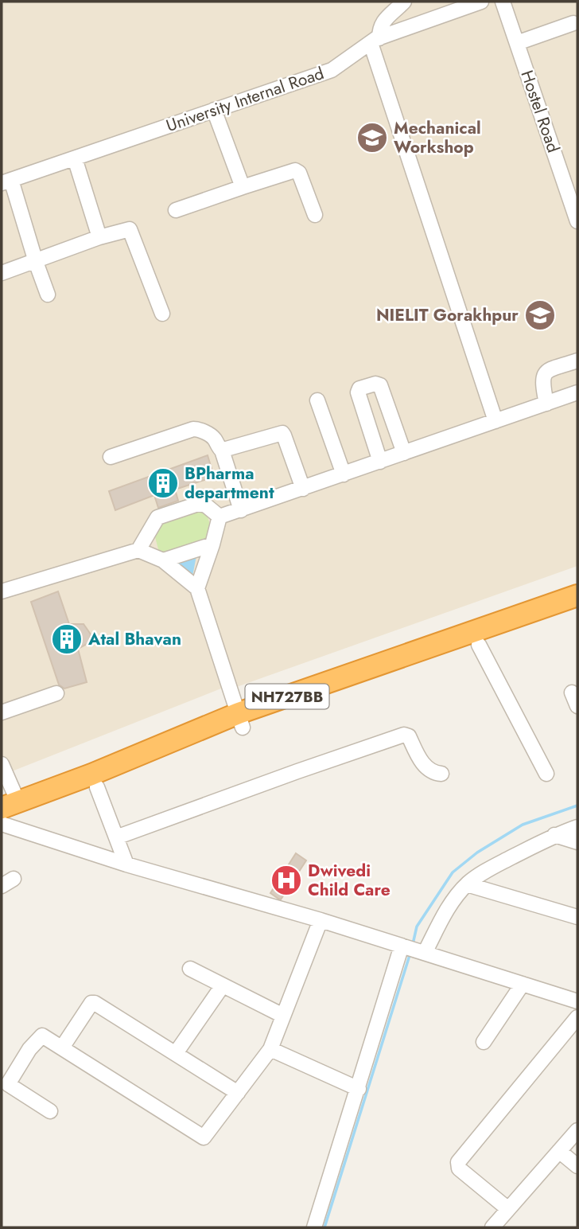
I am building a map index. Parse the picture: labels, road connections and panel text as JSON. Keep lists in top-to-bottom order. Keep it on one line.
{"streets":{"highway":["NH727BB"],"street":["University Internal Road","Hostel Road"]},"places":{"school or university":["Mechanical Workshop","NIELIT Gorakhpur"],"building":["BPharma department","Atal Bhavan"],"hospital":["Dwivedi Child Care"]}}
